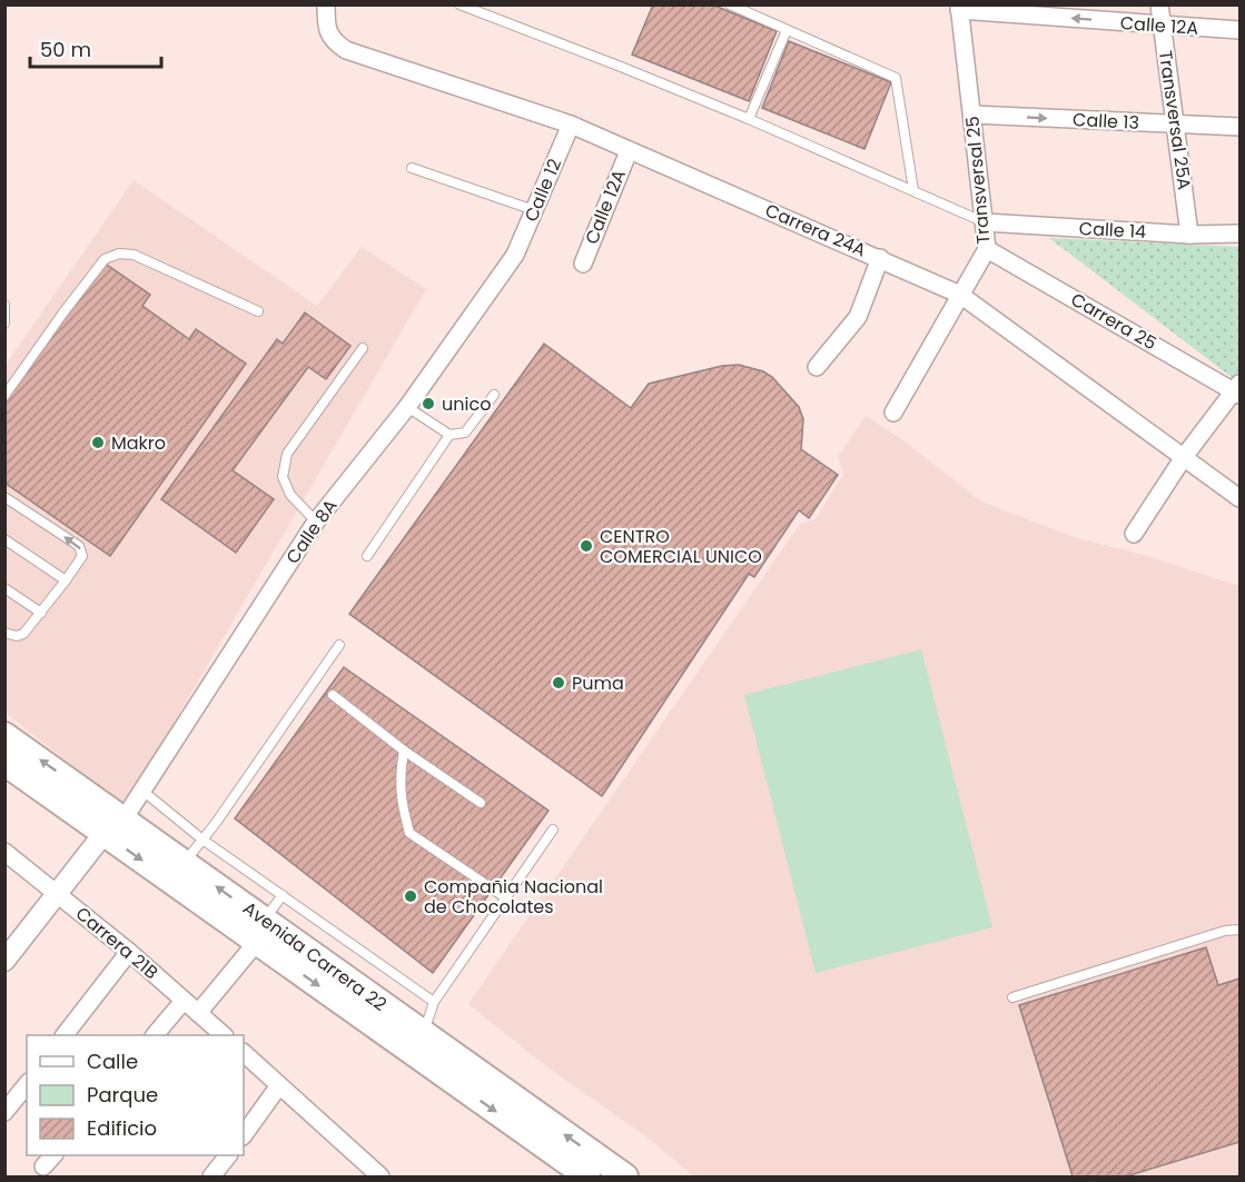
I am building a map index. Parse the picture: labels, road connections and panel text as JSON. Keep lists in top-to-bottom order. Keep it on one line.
{"streets":{"main road":["Avenida Carrera 22"],"street":["Calle 12A","Transversal 25A","Calle 13","Transversal 25","Calle 12","Carrera 24A","Calle 14","Carrera 25","Calle 8A","Carrera 21B"]},"crossings":[["Calle 12A","Transversal 25A"],["Calle 12A","Transversal 25"],["Calle 12A","Carrera 24A"],["Transversal 25A","Calle 13"],["Transversal 25A","Calle 14"],["Calle 13","Transversal 25"],["Transversal 25","Carrera 24A"],["Transversal 25","Calle 14"],["Transversal 25","Carrera 25"],["Calle 12","Carrera 24A"],["Calle 12","Calle 8A"],["Calle 8A","Carrera 21B"],["Calle 8A","Avenida Carrera 22"]],"one_way":["Calle 12A","Calle 13"],"places":["unico","Makro","CENTRO COMERCIAL UNICO","Puma","Compañia Nacional de Chocolates"],"legend":["Calle","Parque","Edificio"],"scale_bar":"50 m"}
